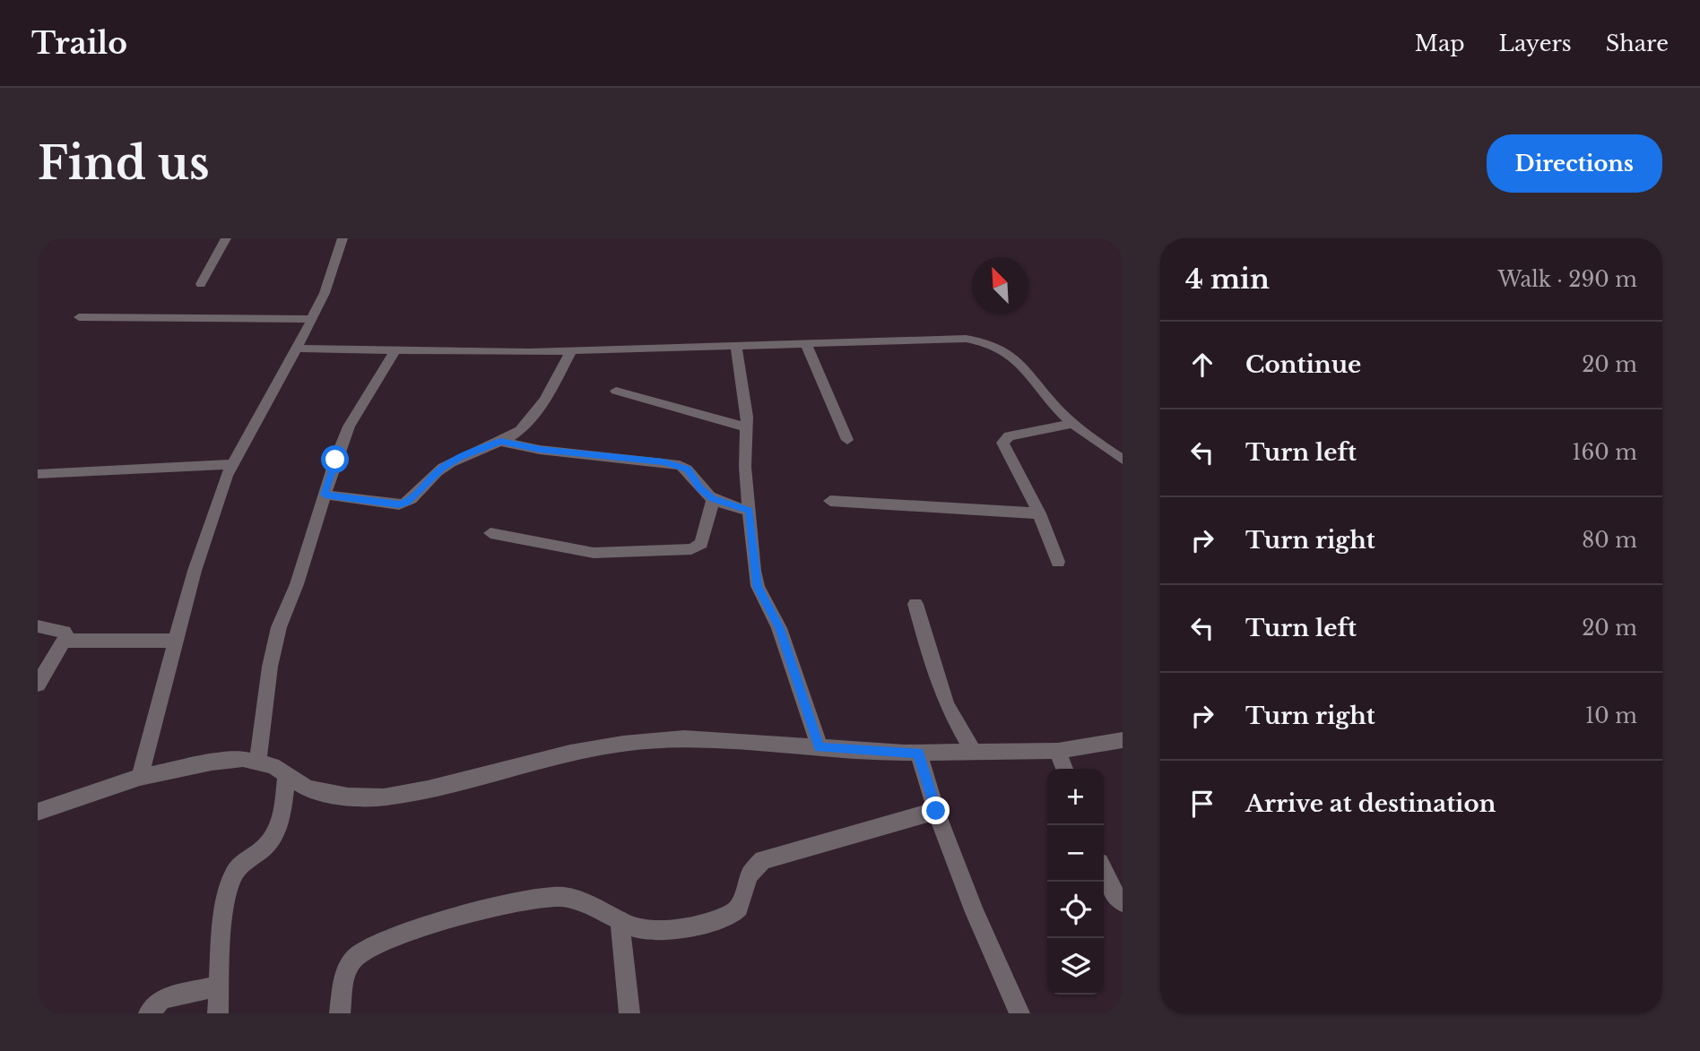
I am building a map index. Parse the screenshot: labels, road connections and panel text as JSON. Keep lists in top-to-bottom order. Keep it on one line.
{"north":"top left","page":{"header":"Trailo","nav":["Map","Layers","Share"],"buttons":"Directions","title":"Find us","heading":["4 min","Walk · 290 m"],"list":[["Continue","20 m"],["Turn left","160 m"],["Turn right","80 m"],["Turn left","20 m"],["Turn right","10 m"],"Arrive at destination"],"map_buttons":["+","−"]}}
